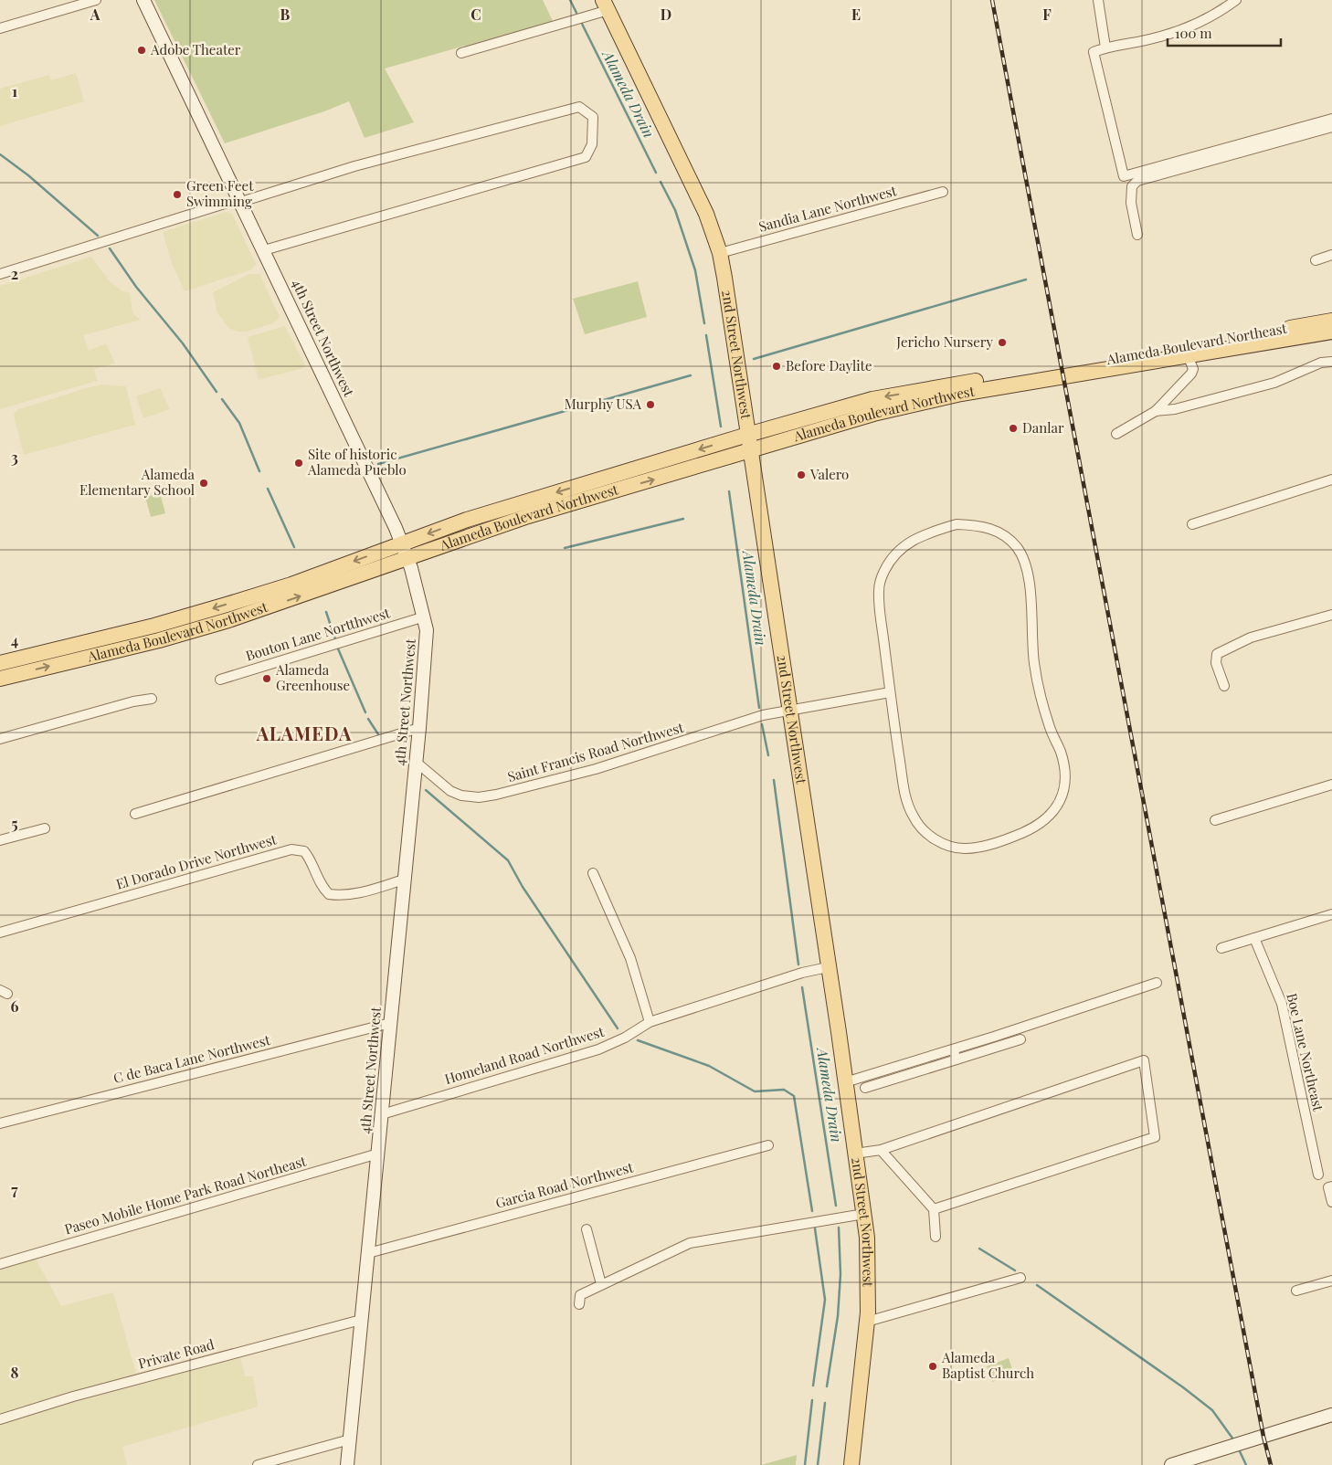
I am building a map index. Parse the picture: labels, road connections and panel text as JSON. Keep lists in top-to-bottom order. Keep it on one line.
{"streets":{"main road":["4th Street Northwest","Alameda Boulevard Northeast","2nd Street Northwest","Alameda Boulevard Northwest"],"street":["Sandia Lane Northwest","Bouton Lane Nortthwest","Saint Francis Road Northwest","El Dorado Drive Northwest","Boe Lane Northeast","Homeland Road Northwest","C de Baca Lane Northwest","Garcia Road Northwest","Paseo Mobile Home Park Road Northeast","Private Road"]},"crossings":[["Sandia Lane Northwest","2nd Street Northwest"],["4th Street Northwest","Alameda Boulevard Northwest"],["4th Street Northwest","Bouton Lane Nortthwest"],["4th Street Northwest","Saint Francis Road Northwest"],["4th Street Northwest","El Dorado Drive Northwest"],["4th Street Northwest","Homeland Road Northwest"],["4th Street Northwest","C de Baca Lane Northwest"],["4th Street Northwest","Garcia Road Northwest"],["4th Street Northwest","Paseo Mobile Home Park Road Northeast"],["4th Street Northwest","Private Road"],["Alameda Boulevard Northeast","Alameda Boulevard Northwest"],["2nd Street Northwest","Alameda Boulevard Northwest"],["2nd Street Northwest","Saint Francis Road Northwest"],["2nd Street Northwest","Homeland Road Northwest"]],"districts":["ALAMEDA"],"water":["Alameda Drain"],"places":["Adobe Theater","Green Feet Swimming","Jericho Nursery","Before Daylite","Murphy USA","Danlar","Site of historic Alameda Pueblo","Valero","Alameda Elementary School","Alameda Greenhouse","Alameda Baptist Church"],"scale_bar":"100 m","grid":{"columns":["A","B","C","D","E","F"],"rows":["1","2","3","4","5","6","7","8"]}}
